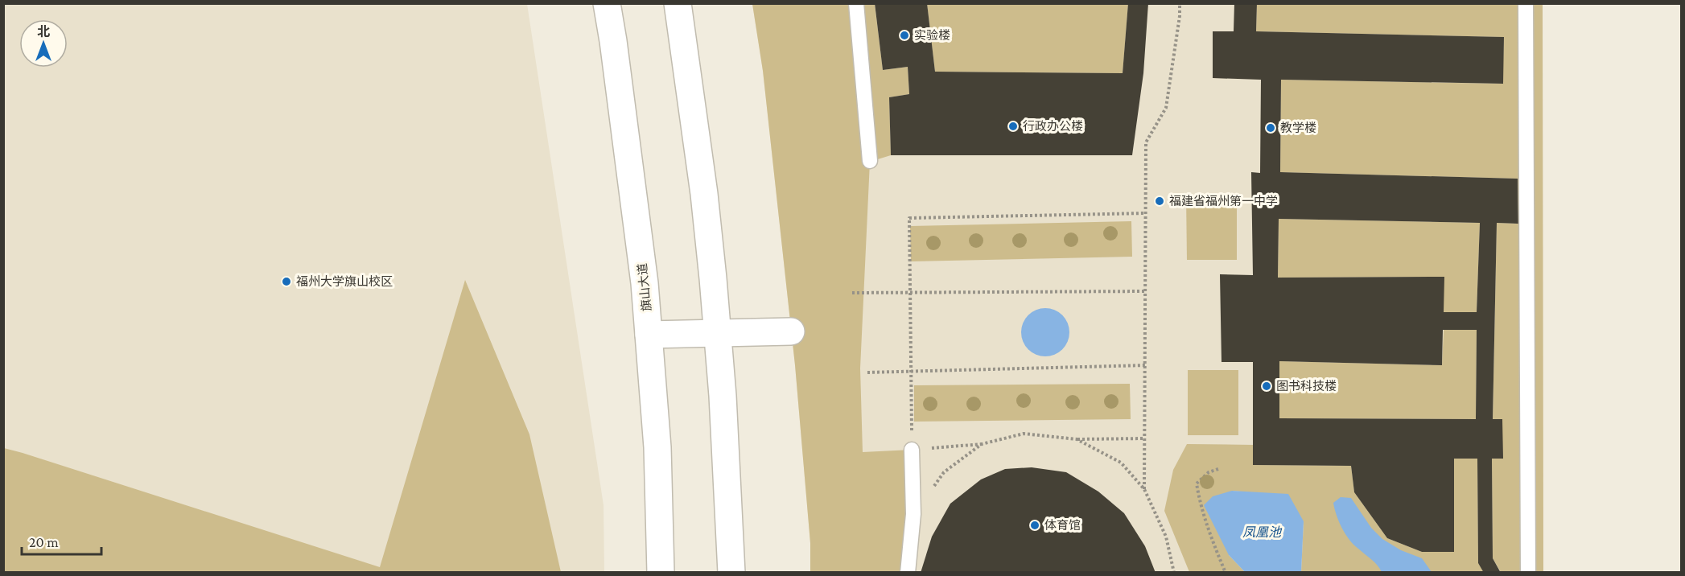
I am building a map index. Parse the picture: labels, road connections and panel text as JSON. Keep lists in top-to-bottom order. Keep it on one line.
{"streets":{"main road":["旗山大道"]},"water":["凤凰池"],"places":["实验楼","行政办公楼","教学楼","福建省福州第一中学","福州大学旗山校区","图书科技楼","体育馆"],"scale_bar":"20 m","north":"top"}
